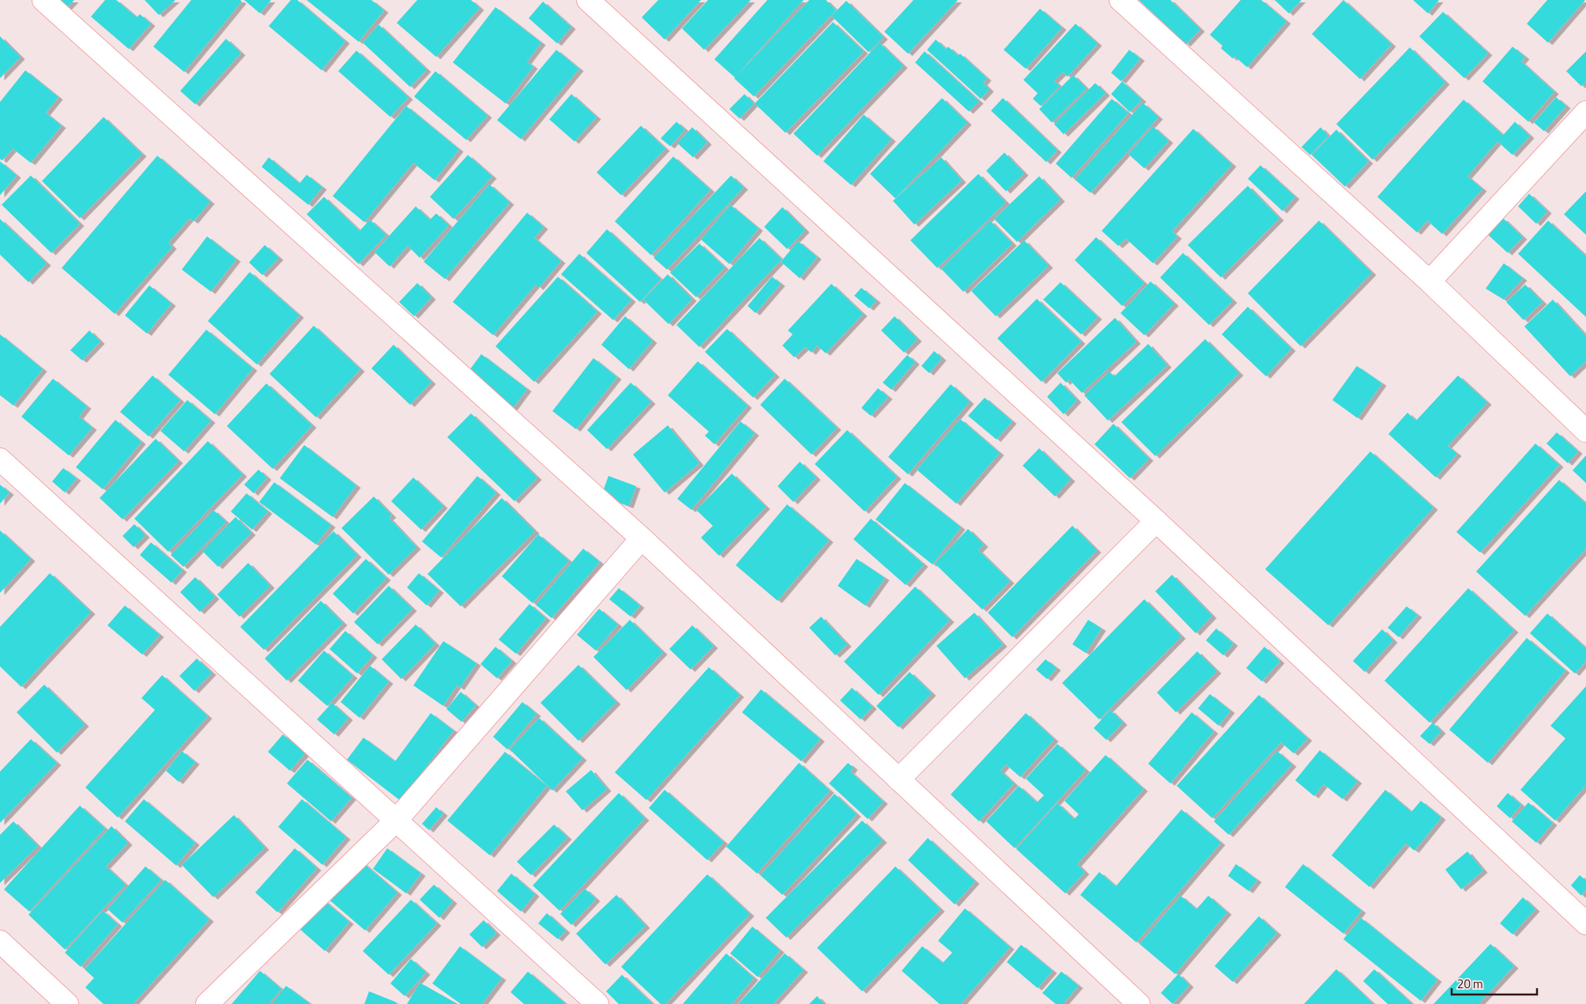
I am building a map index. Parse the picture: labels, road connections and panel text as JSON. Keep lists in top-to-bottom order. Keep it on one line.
{"scale_bar":"20 m"}
